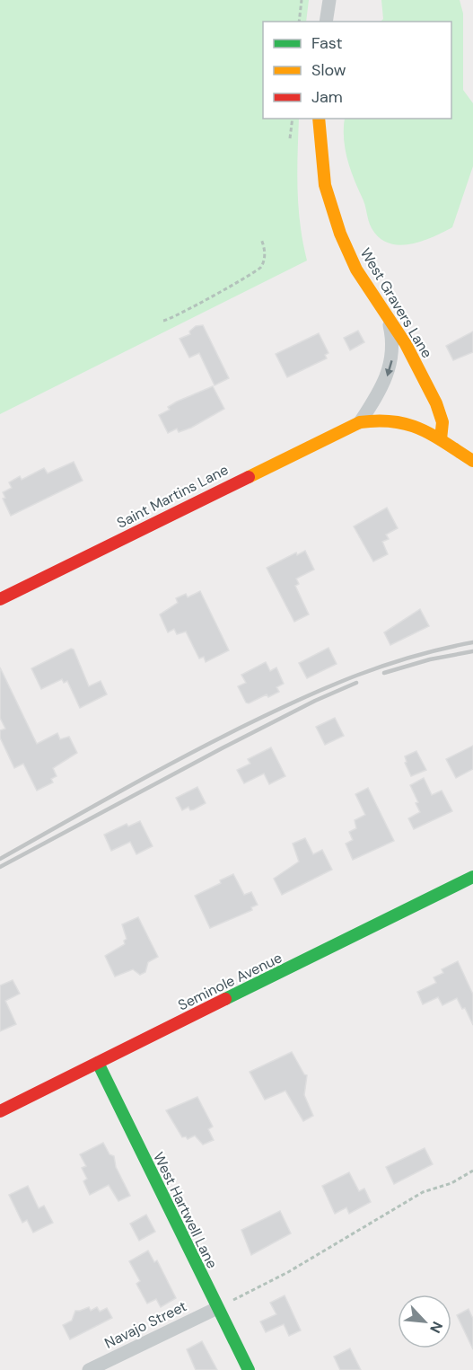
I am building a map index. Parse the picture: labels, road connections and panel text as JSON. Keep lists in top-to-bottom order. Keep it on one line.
{"streets":{"street":["West Gravers Lane","Saint Martins Lane","Seminole Avenue","West Hartwell Lane","Navajo Street"]},"crossings":[["West Gravers Lane","Saint Martins Lane"],["Seminole Avenue","West Hartwell Lane"],["West Hartwell Lane","Navajo Street"]],"legend":["Fast","Slow","Jam"],"north":"bottom right"}
